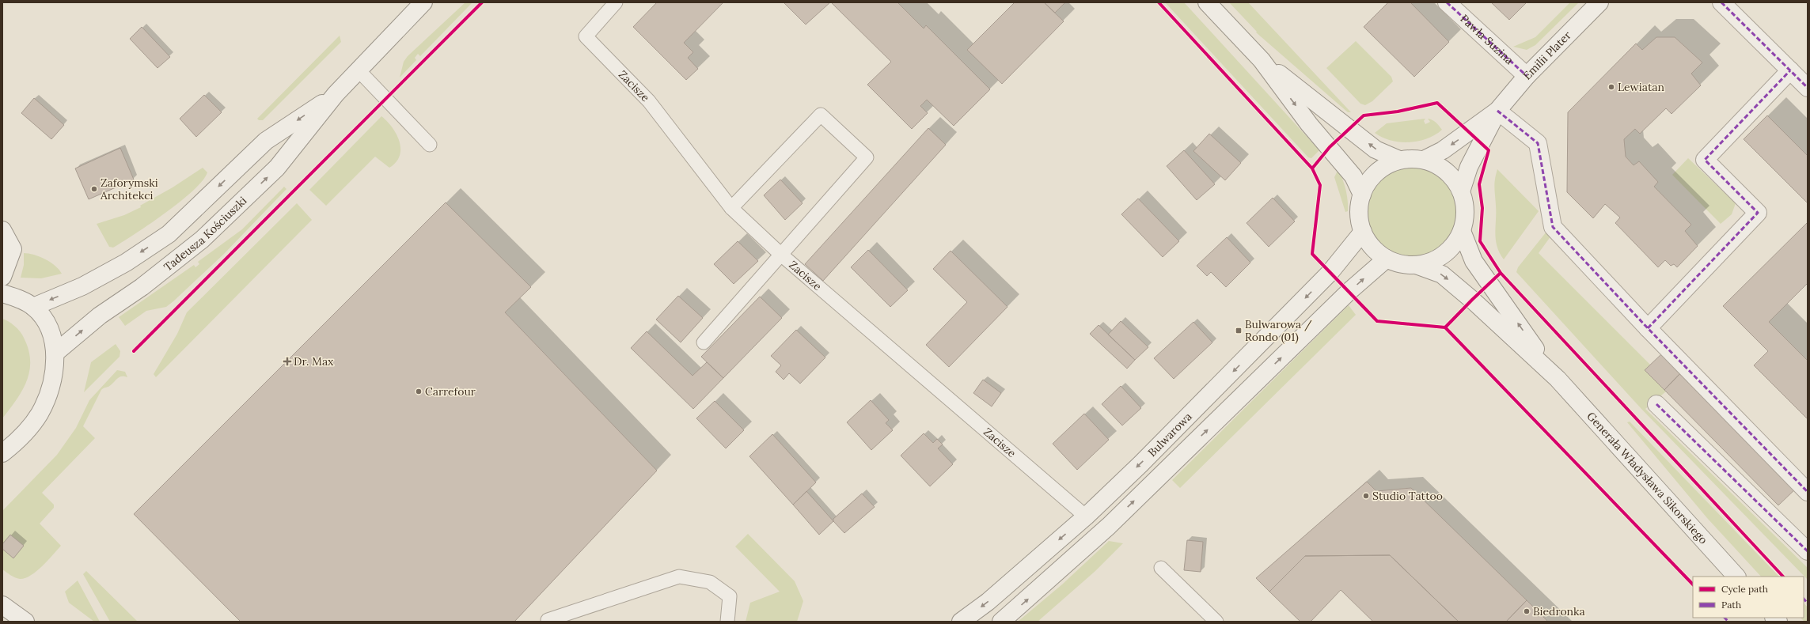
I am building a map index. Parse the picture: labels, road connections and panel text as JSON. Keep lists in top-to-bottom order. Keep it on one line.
{"streets":{"street":["Pawła Suzina","Emilii Plater","Tadeusza Kościuszki","Bulwarowa","Generała Władysława Sikorskiego"],"lane":["Zacisze"]},"crossings":[["Pawła Suzina","Emilii Plater"],["Emilii Plater","Bulwarowa"],["Emilii Plater","Generała Władysława Sikorskiego"],["Zacisze","Bulwarowa"],["Bulwarowa","Generała Władysława Sikorskiego"]],"places":{"other":["Lewiatan","Zaforymski Architekci","Carrefour","Studio Tattoo","Biedronka"],"transit":["Bulwarowa / Rondo (01)"],"health":["Dr. Max"]},"legend":["Cycle path","Path"]}
